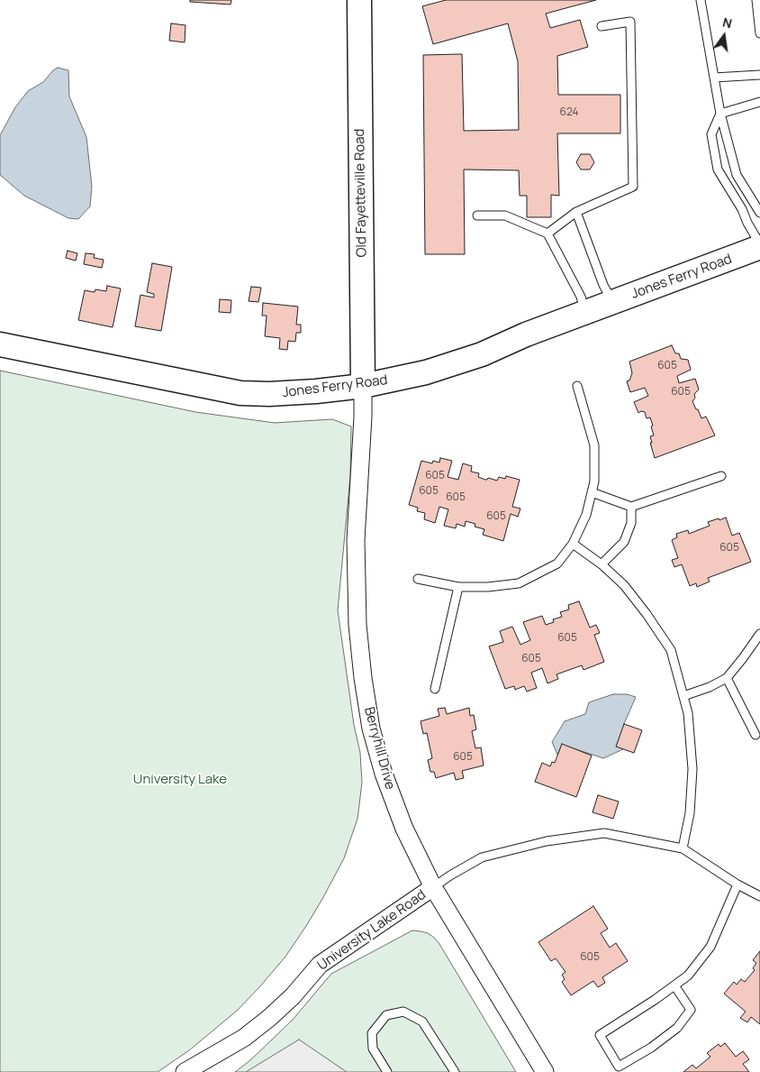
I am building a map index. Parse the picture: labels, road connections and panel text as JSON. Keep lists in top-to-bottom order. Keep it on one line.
{"streets":{"street":["Old Fayetteville Road","Jones Ferry Road","Berryhill Drive","University Lake Road"]},"crossings":[["Old Fayetteville Road","Jones Ferry Road"],["Old Fayetteville Road","Berryhill Drive"],["Jones Ferry Road","Berryhill Drive"],["Berryhill Drive","University Lake Road"]],"parks":["University Lake"],"house_numbers":["624","605","605","605","605","605","605","605","605","605","605","605"],"north":"top"}
